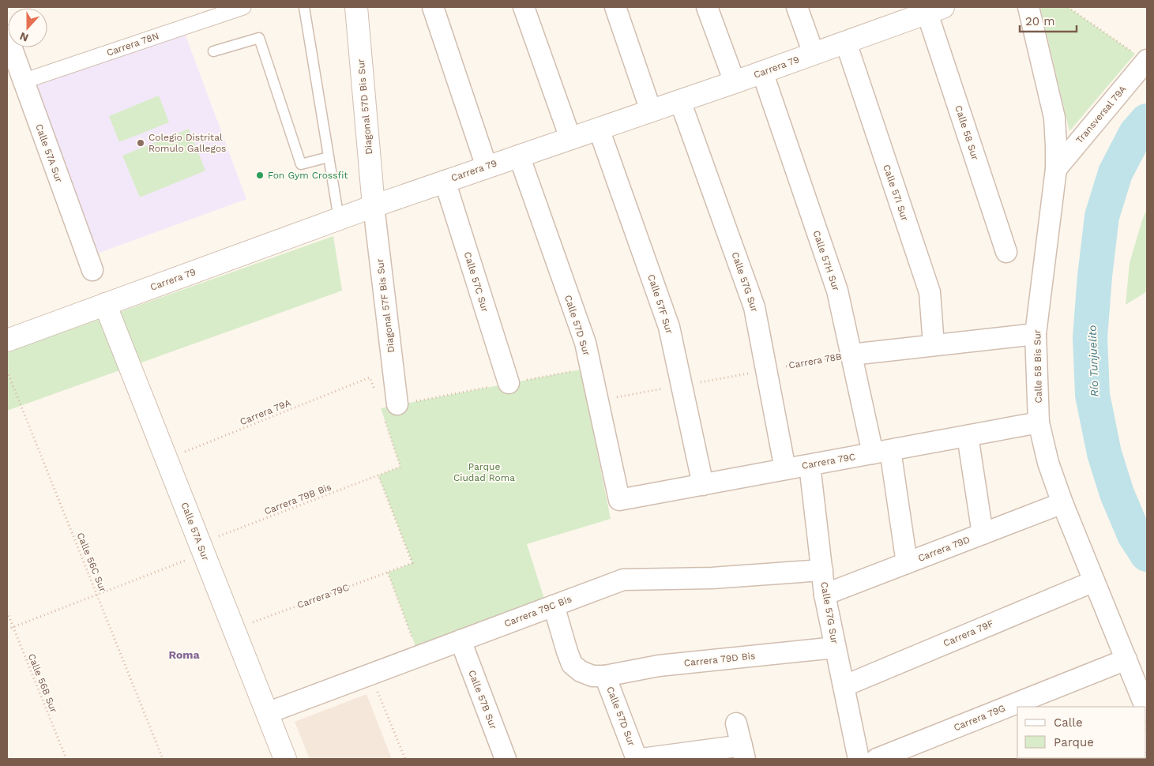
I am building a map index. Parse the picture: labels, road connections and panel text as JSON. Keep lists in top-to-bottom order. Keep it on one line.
{"streets":{"street":["Carrera 78N","Carrera 79","Diagonal 57D Bis Sur","Transversal 79A","Calle 58 Sur","Calle 57A Sur","Calle 57I Sur","Calle 57H Sur","Calle 57C Sur","Calle 57G Sur","Calle 57F Sur","Diagonal 57F Bis Sur","Calle 57D Sur","Carrera 78B","Calle 58 Bis Sur","Carrera 79C","Carrera 79D","Carrera 79C Bis","Carrera 79F","Carrera 79D Bis","Calle 57B Sur","Carrera 79G"],"path":["Carrera 79A","Carrera 79B Bis","Calle 56C Sur","Calle 56B Sur"]},"crossings":[["Carrera 78N","Calle 57A Sur"],["Carrera 79","Diagonal 57D Bis Sur"],["Carrera 79","Calle 58 Sur"],["Carrera 79","Calle 57A Sur"],["Carrera 79","Calle 57I Sur"],["Carrera 79","Calle 57H Sur"],["Carrera 79","Calle 57C Sur"],["Carrera 79","Calle 57G Sur"],["Carrera 79","Calle 57F Sur"],["Carrera 79","Diagonal 57F Bis Sur"],["Carrera 79","Calle 57D Sur"],["Diagonal 57D Bis Sur","Diagonal 57F Bis Sur"],["Transversal 79A","Calle 58 Bis Sur"],["Calle 57A Sur","Carrera 79A"],["Calle 57A Sur","Carrera 79C"],["Calle 57A Sur","Carrera 79B Bis"],["Calle 57A Sur","Carrera 79C Bis"],["Calle 57I Sur","Carrera 78B"],["Calle 57H Sur","Carrera 78B"],["Calle 57H Sur","Carrera 79C"],["Calle 57H Sur","Carrera 79D"],["Calle 57G Sur","Carrera 78B"],["Calle 57G Sur","Carrera 79C"],["Calle 57G Sur","Carrera 79D"],["Calle 57G Sur","Carrera 79C Bis"],["Calle 57G Sur","Carrera 79F"],["Calle 57G Sur","Carrera 79D Bis"],["Calle 57F Sur","Carrera 78B"],["Calle 57F Sur","Carrera 79C"],["Calle 57D Sur","Carrera 78B"],["Calle 57D Sur","Carrera 79C"],["Calle 57D Sur","Carrera 79C Bis"],["Calle 57D Sur","Carrera 79D Bis"],["Carrera 78B","Calle 58 Bis Sur"],["Calle 58 Bis Sur","Carrera 79C"],["Calle 58 Bis Sur","Carrera 79D"],["Calle 58 Bis Sur","Carrera 79F"],["Calle 58 Bis Sur","Carrera 79G"],["Carrera 79C","Carrera 79B Bis"],["Carrera 79B Bis","Calle 56C Sur"],["Carrera 79B Bis","Calle 56B Sur"],["Carrera 79C Bis","Calle 57B Sur"]],"districts":["Roma"],"water":["Río Tunjuelito"],"parks":["Parque Ciudad Roma"],"places":["Colegio Distrital Romulo Gallegos","Fon Gym Crossfit"],"legend":["Calle","Parque"],"scale_bar":"20 m","north":"bottom"}
